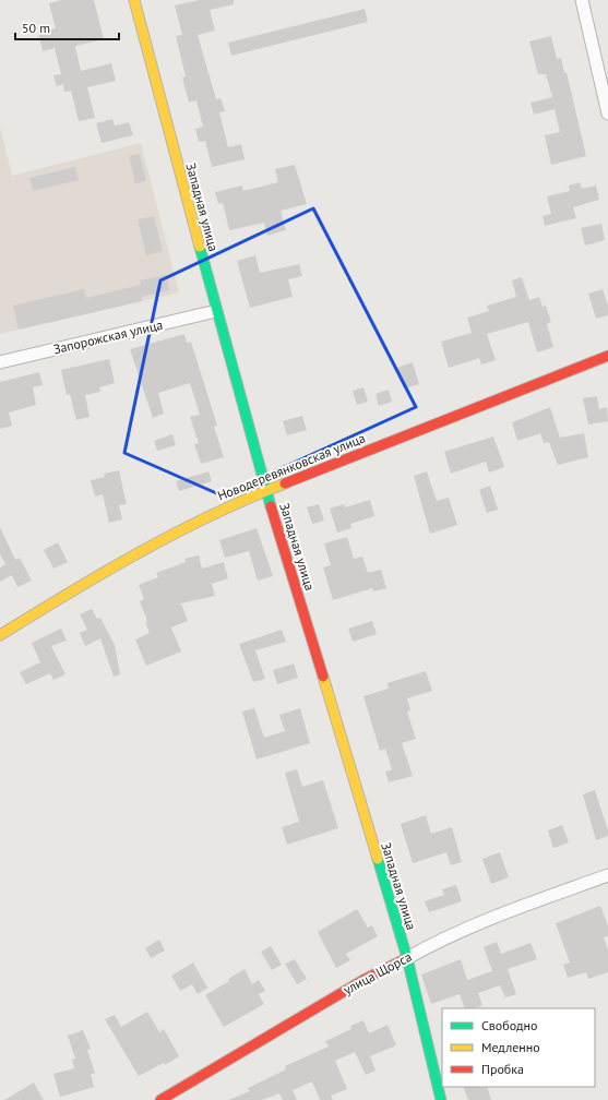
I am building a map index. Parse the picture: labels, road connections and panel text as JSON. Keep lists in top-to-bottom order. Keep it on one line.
{"streets":{"main road":["Западная улица","Новодеревянковская улица","улица Щорса"],"street":["Запорожская улица"]},"crossings":[["Западная улица","Запорожская улица"],["Западная улица","Новодеревянковская улица"],["Западная улица","улица Щорса"]],"legend":["Свободно","Медленно","Пробка"],"scale_bar":"50 m"}
